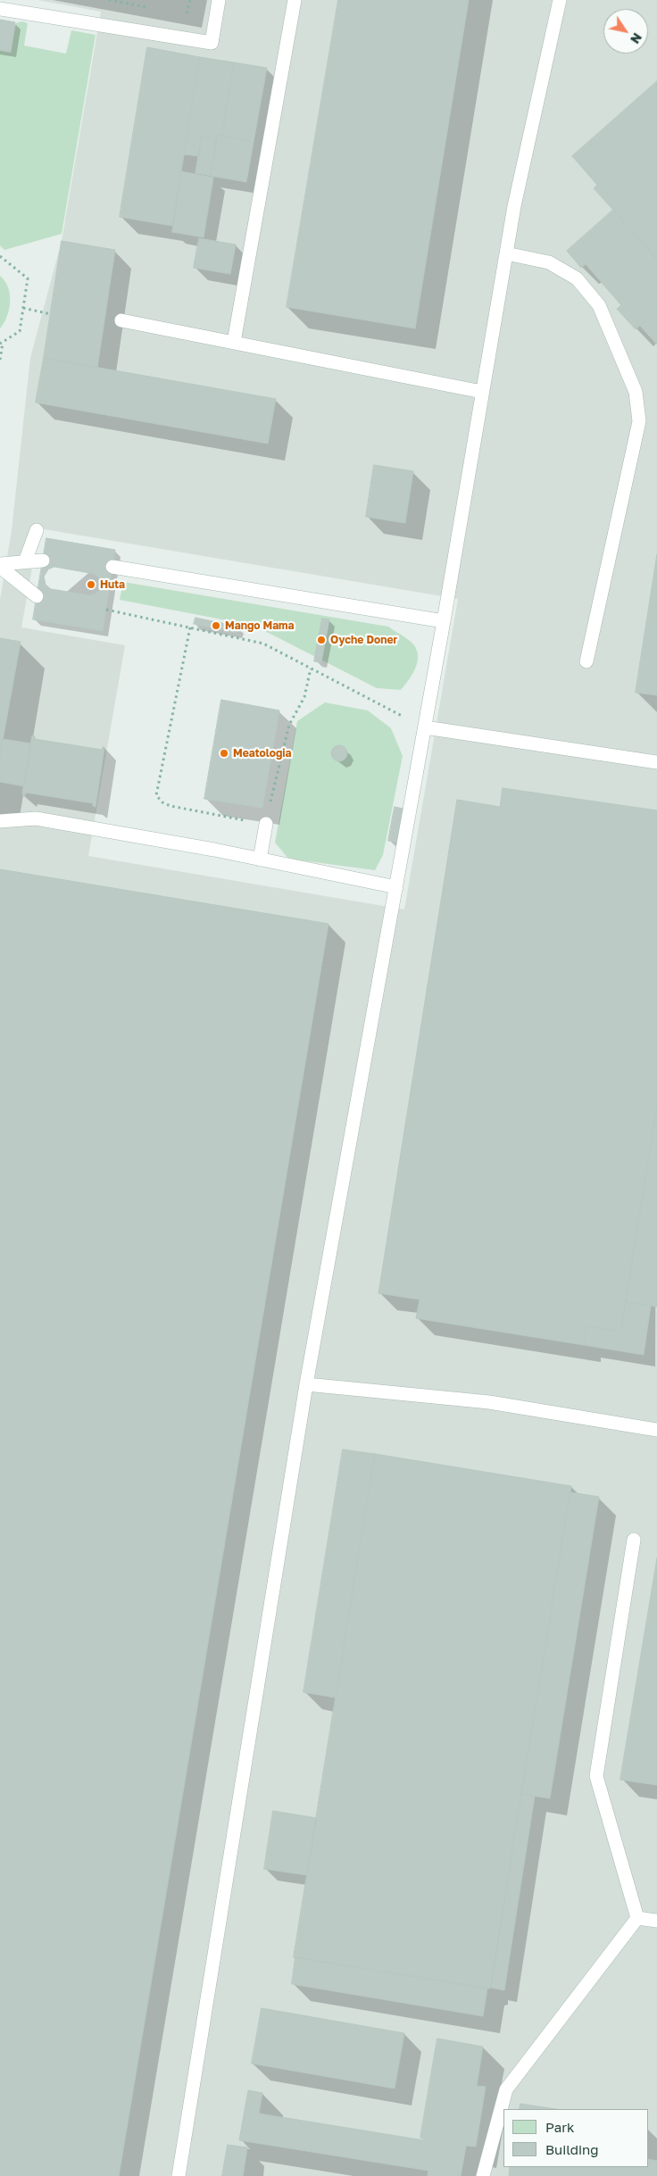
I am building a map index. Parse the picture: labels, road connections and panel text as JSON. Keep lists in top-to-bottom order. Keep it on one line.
{"places":["Huta","Mango Mama","Oyche Doner","Meatologia"],"legend":["Park","Building"],"north":"bottom right"}
